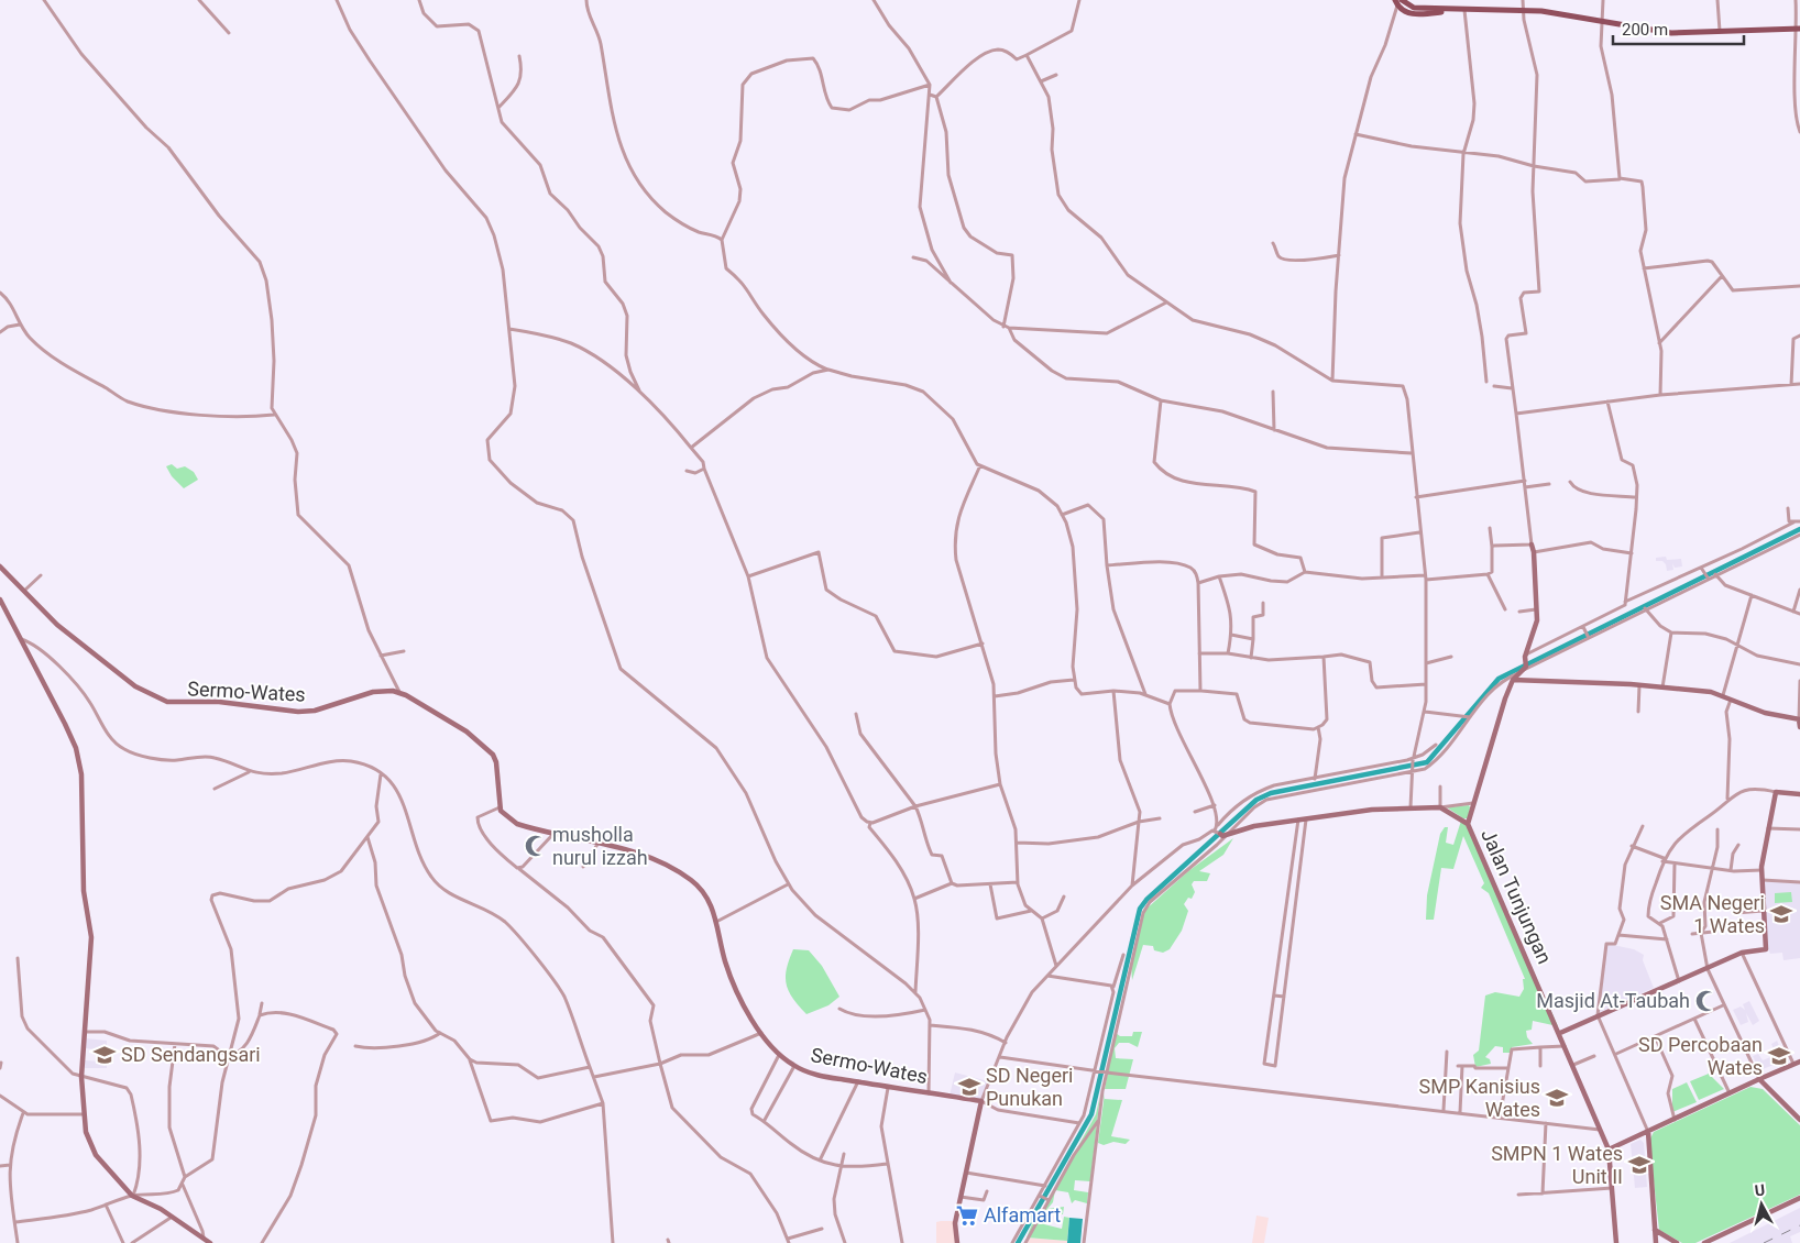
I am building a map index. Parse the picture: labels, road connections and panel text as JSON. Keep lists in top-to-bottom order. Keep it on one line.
{"streets":{"street":["Sermo-Wates","Jalan Tunjungan"]},"places":{"mosque":["musholla nurul izzah","Masjid At-Taubah"],"school or university":["SMA Negeri 1 Wates","SD Sendangsari","SD Percobaan Wates","SD Negeri Punukan","SMP Kanisius Wates","SMPN 1 Wates Unit II"],"supermarket":["Alfamart"]},"scale_bar":"200 m","north":"top"}
